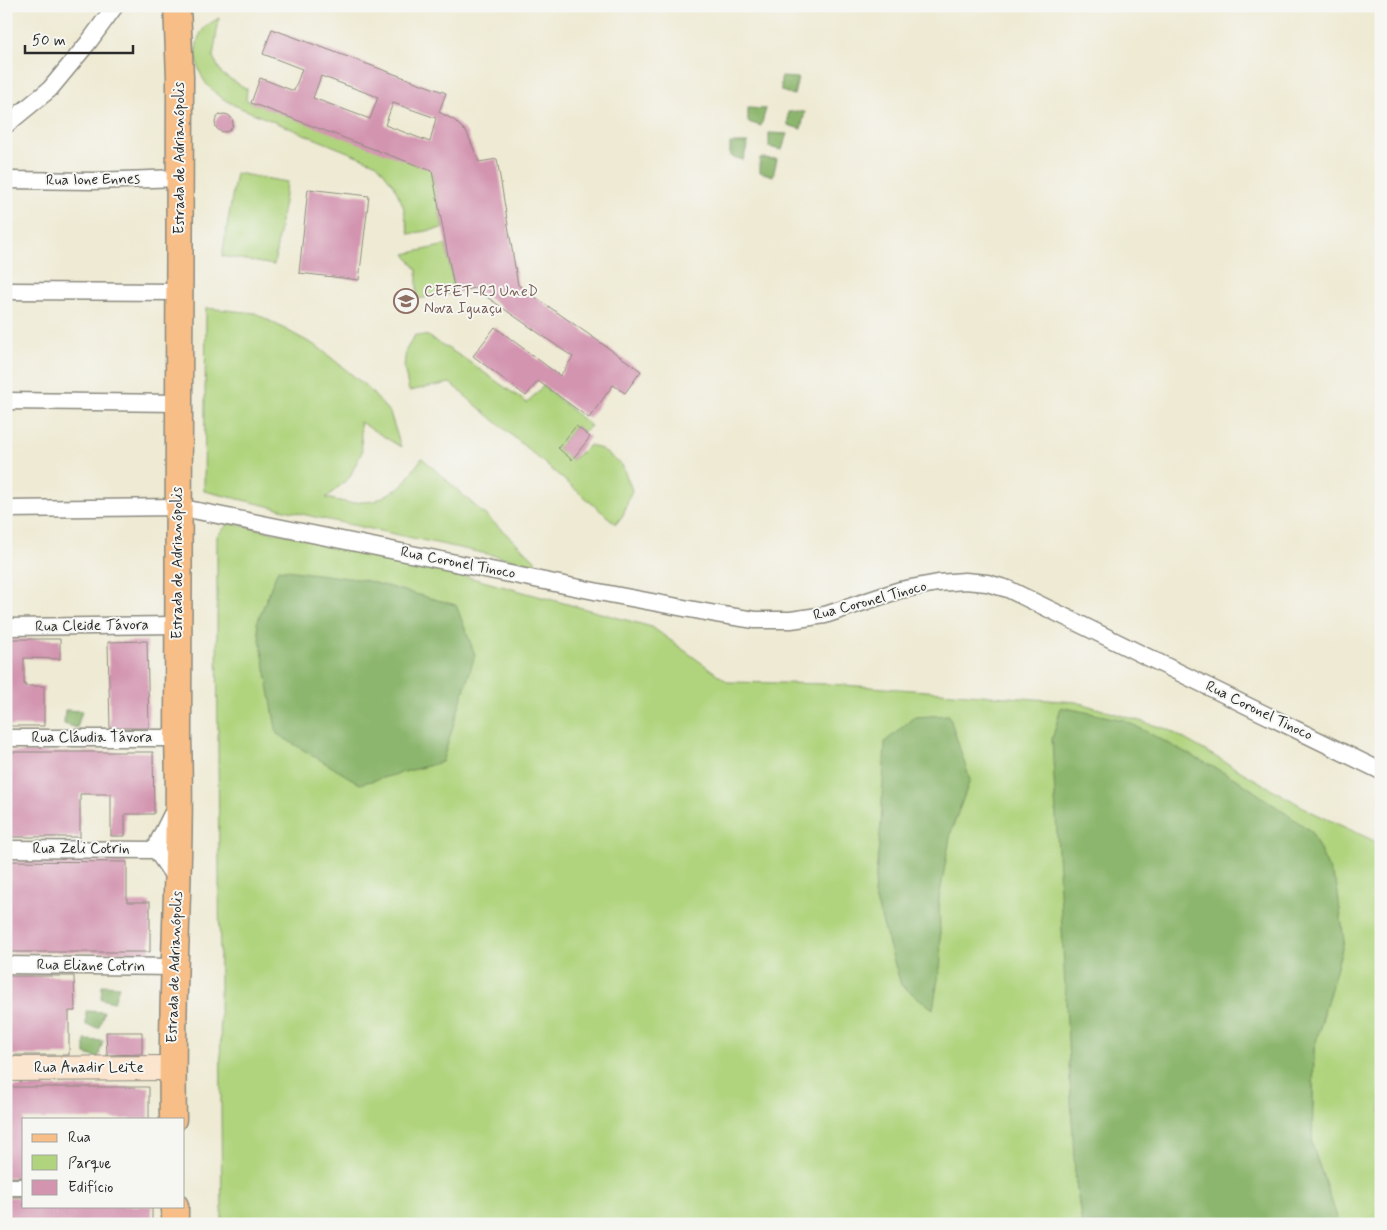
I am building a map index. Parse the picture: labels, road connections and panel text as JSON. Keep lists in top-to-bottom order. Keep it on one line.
{"streets":{"main road":["Estrada de Adrianópolis","Rua Anadir Leite"],"street":["Rua Ione Ennes","Rua Coronel Tinoco","Rua Cleide Távora","Rua Cláudia Távora","Rua Zeli Cotrin","Rua Eliane Cotrin"]},"crossings":[["Estrada de Adrianópolis","Rua Ione Ennes"],["Estrada de Adrianópolis","Rua Coronel Tinoco"],["Estrada de Adrianópolis","Rua Cleide Távora"],["Estrada de Adrianópolis","Rua Cláudia Távora"],["Estrada de Adrianópolis","Rua Eliane Cotrin"],["Estrada de Adrianópolis","Rua Anadir Leite"]],"places":{"school or university":["CEFET-RJ UneD Nova Iguaçu"]},"legend":["Rua","Parque","Edifício"],"scale_bar":"50 m"}
